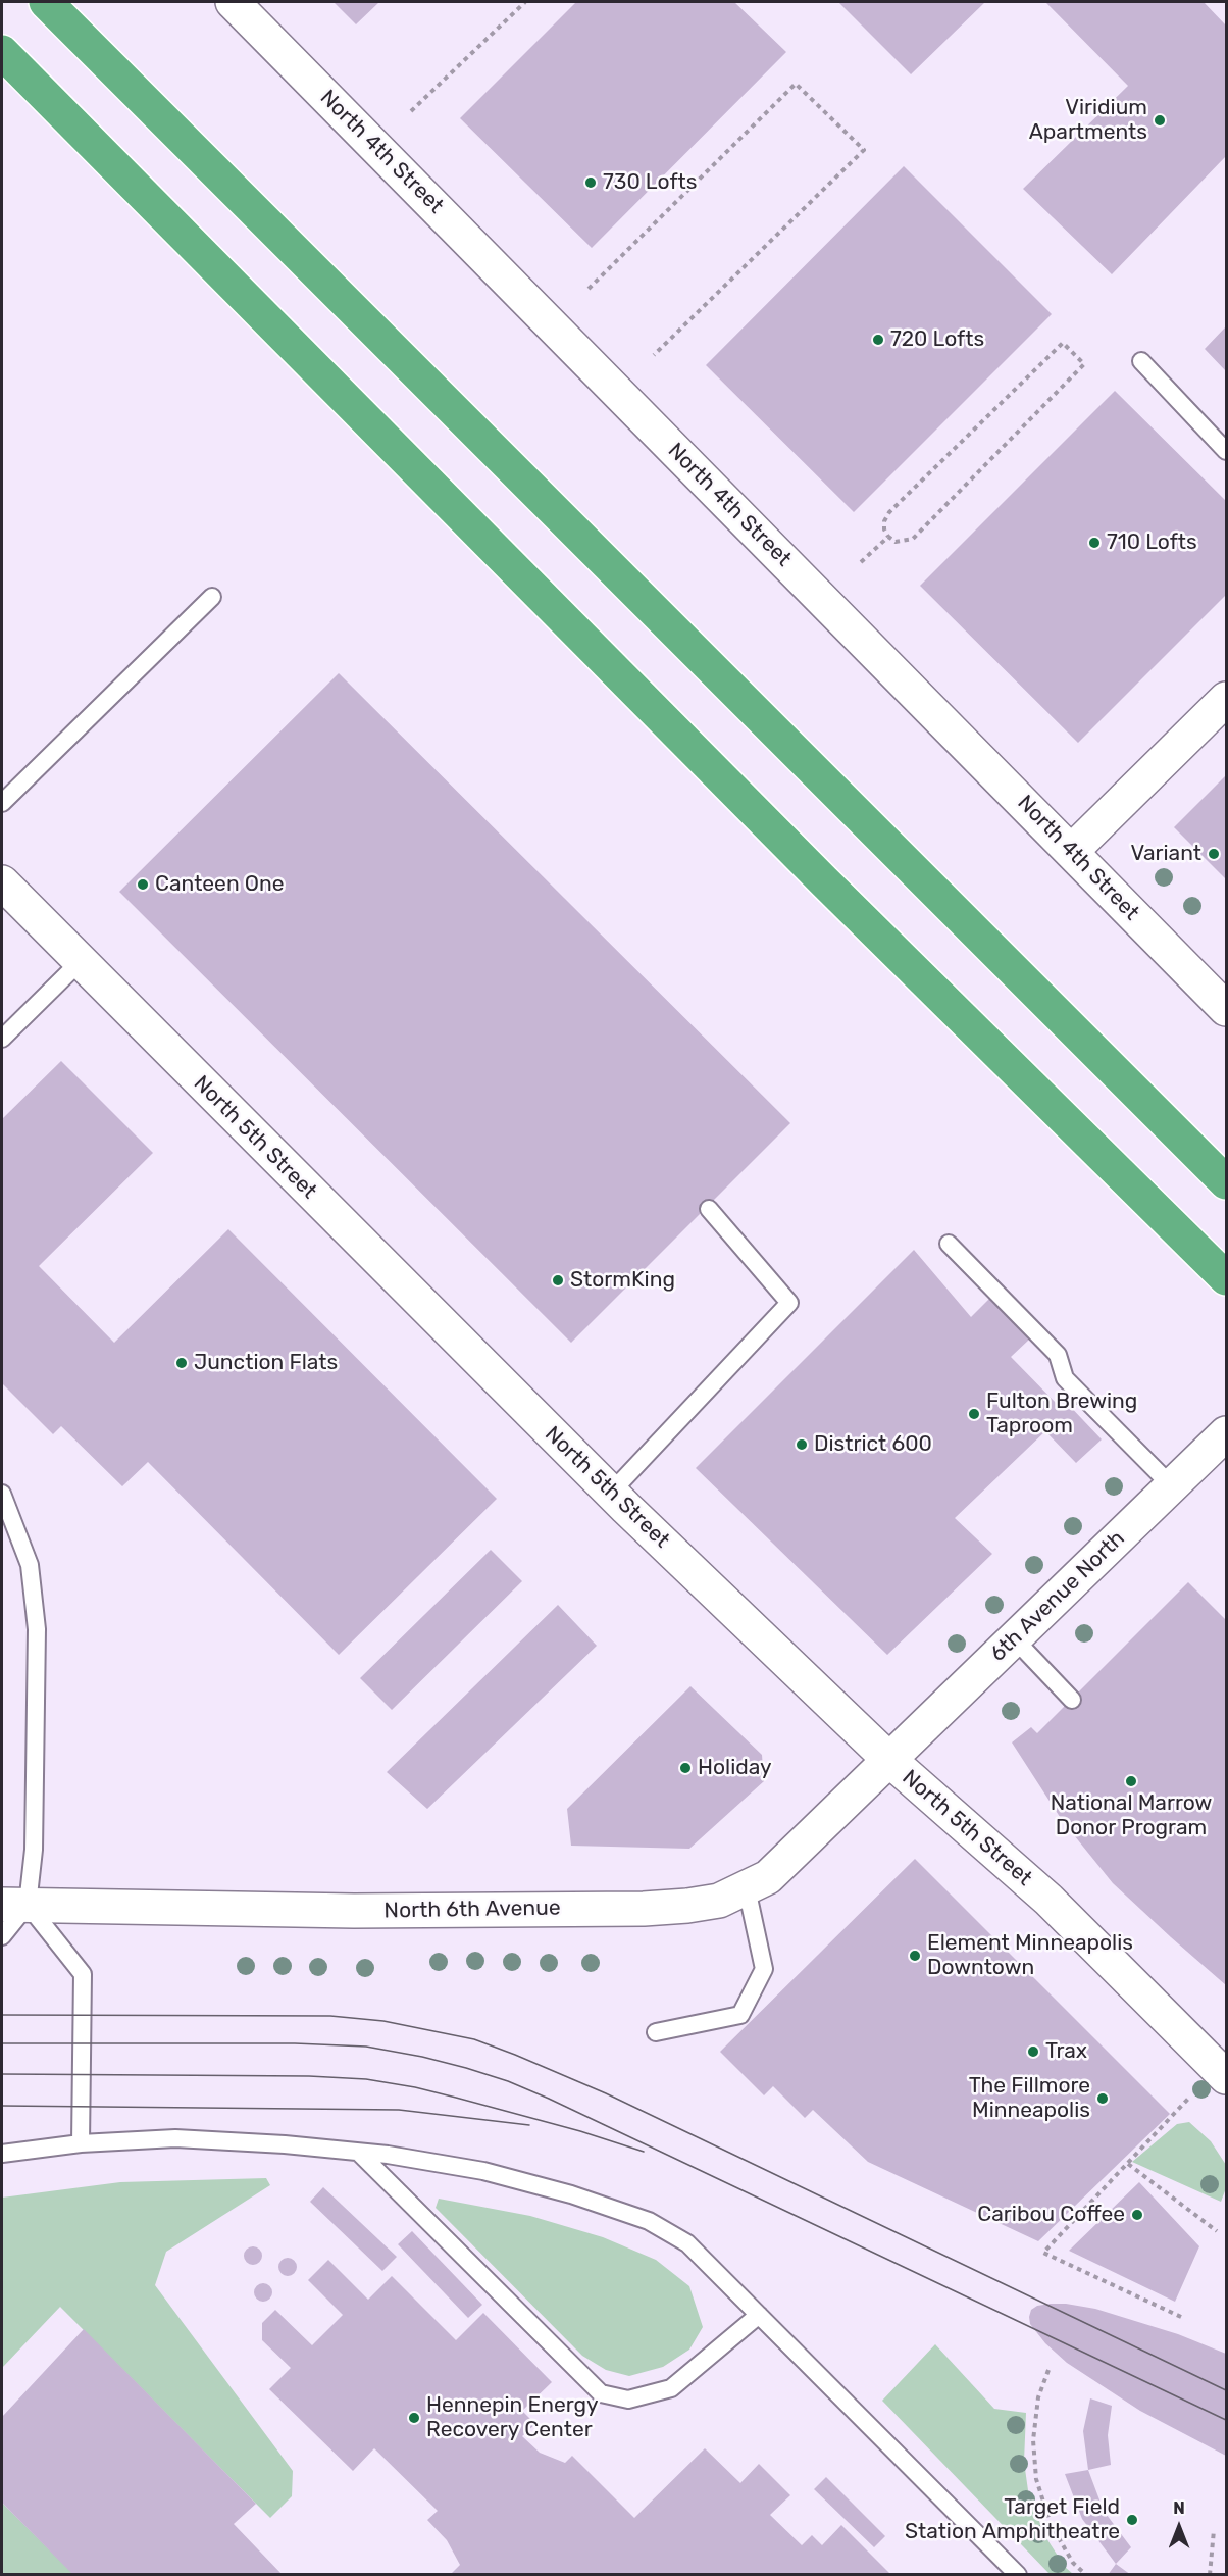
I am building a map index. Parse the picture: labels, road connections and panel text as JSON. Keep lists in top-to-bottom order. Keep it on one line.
{"streets":{"street":["North 4th Street","North 5th Street","6th Avenue North","North 6th Avenue"]},"crossings":[["North 5th Street","6th Avenue North"],["North 5th Street","North 6th Avenue"],["6th Avenue North","North 6th Avenue"]],"places":["Viridium Apartments","730 Lofts","720 Lofts","710 Lofts","Variant","Canteen One","StormKing","Junction Flats","Fulton Brewing Taproom","District 600","Holiday","National Marrow Donor Program","Element Minneapolis Downtown","Trax","The Fillmore Minneapolis","Caribou Coffee","Hennepin Energy Recovery Center","Target Field Station Amphitheatre"],"north":"top"}
